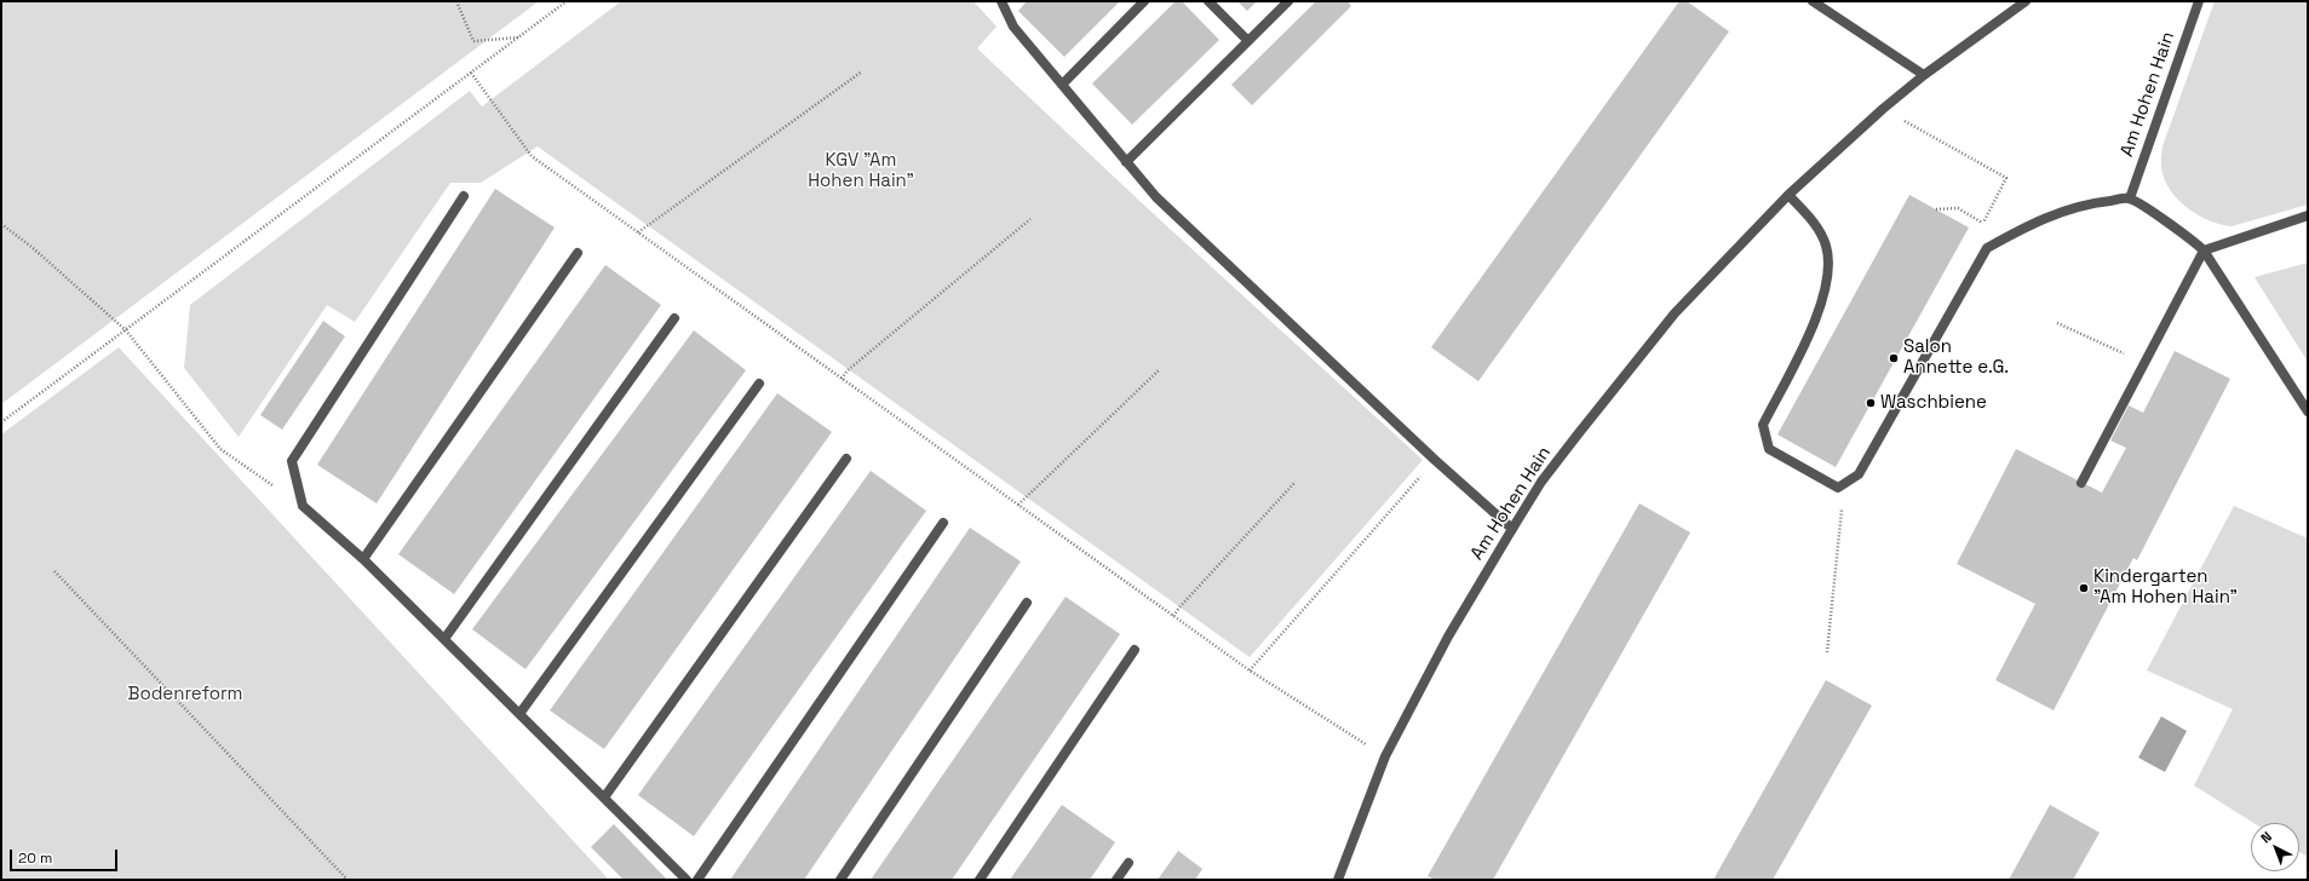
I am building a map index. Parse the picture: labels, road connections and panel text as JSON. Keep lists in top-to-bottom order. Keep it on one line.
{"streets":{"street":["Am Hohen Hain"]},"parks":["KGV \"Am Hohen Hain\"","Bodenreform"],"places":["Salon Annette e.G.","Waschbiene","Kindergarten \"Am Hohen Hain\""],"scale_bar":"20 m","north":"top left"}
